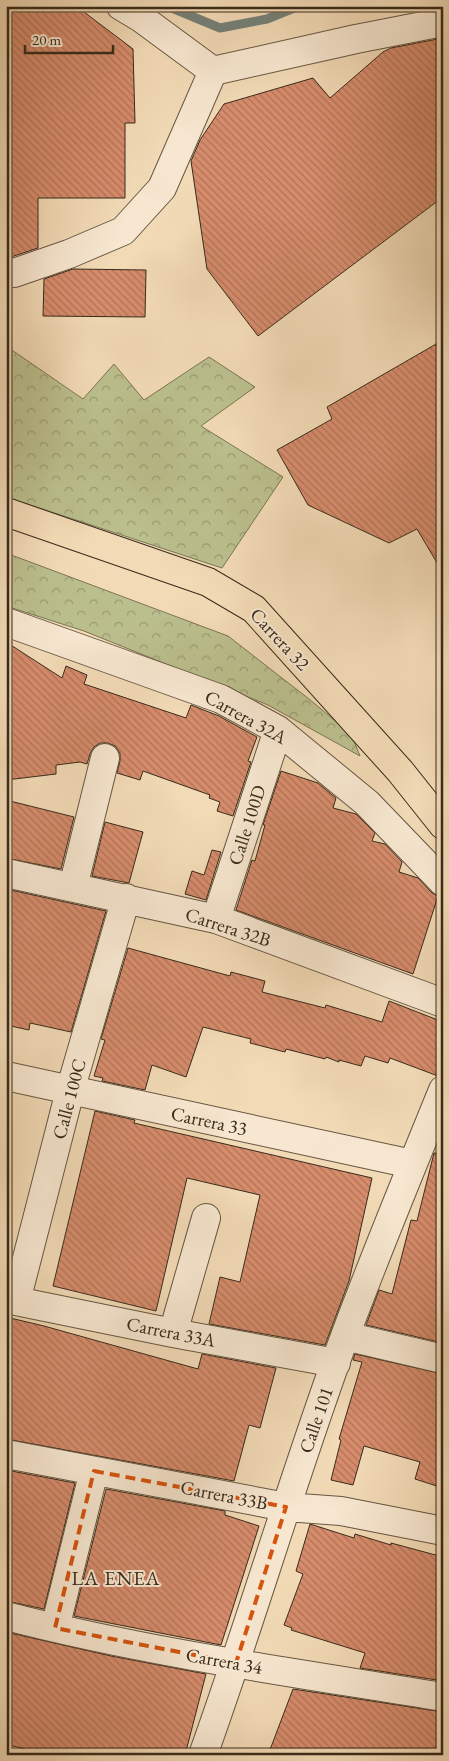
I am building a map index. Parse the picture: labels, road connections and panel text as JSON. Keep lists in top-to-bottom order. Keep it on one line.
{"streets":{"main road":["Carrera 32"],"street":["Carrera 32A","Calle 100D","Carrera 32B","Calle 100C","Carrera 33","Carrera 33A","Calle 101","Carrera 33B","Carrera 34"]},"crossings":[["Carrera 32A","Calle 100D"],["Calle 100D","Carrera 32B"],["Carrera 32B","Calle 100C"],["Calle 100C","Carrera 33"],["Calle 100C","Carrera 33A"],["Carrera 33","Calle 101"],["Carrera 33A","Calle 101"],["Calle 101","Carrera 33B"],["Calle 101","Carrera 34"]],"districts":["LA ENEA"],"scale_bar":"20 m"}
